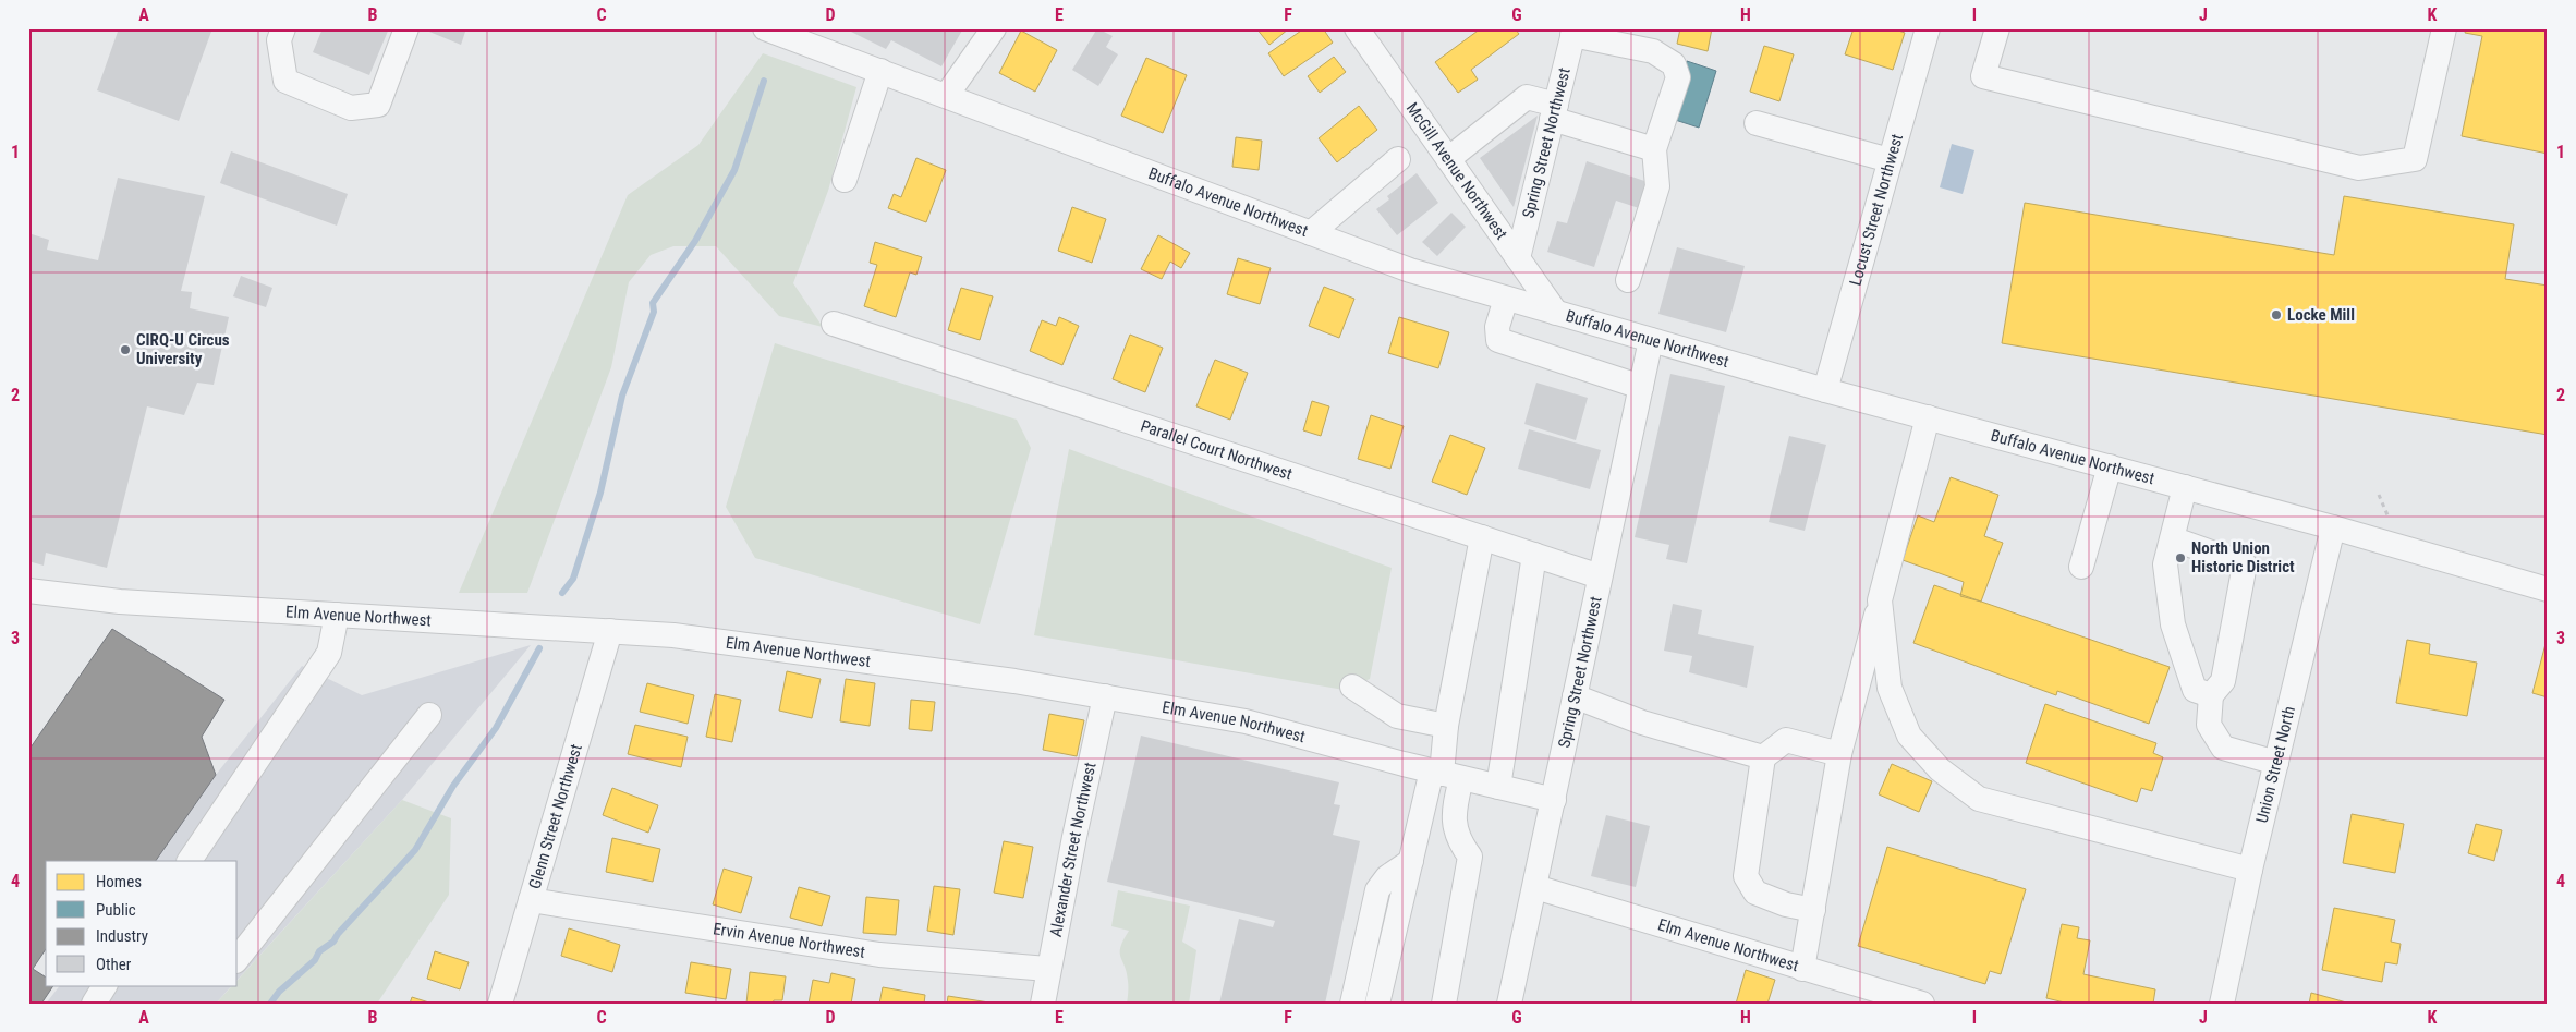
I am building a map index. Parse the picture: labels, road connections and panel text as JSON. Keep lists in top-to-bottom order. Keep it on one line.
{"streets":{"street":["Spring Street Northwest","McGill Avenue Northwest","Buffalo Avenue Northwest","Locust Street Northwest","Parallel Court Northwest","Elm Avenue Northwest","Union Street North","Glenn Street Northwest","Alexander Street Northwest","Ervin Avenue Northwest"]},"crossings":[["Spring Street Northwest","McGill Avenue Northwest"],["Spring Street Northwest","Buffalo Avenue Northwest"],["Spring Street Northwest","Parallel Court Northwest"],["Spring Street Northwest","Elm Avenue Northwest"],["McGill Avenue Northwest","Buffalo Avenue Northwest"],["Buffalo Avenue Northwest","Locust Street Northwest"],["Buffalo Avenue Northwest","Union Street North"],["Elm Avenue Northwest","Glenn Street Northwest"],["Elm Avenue Northwest","Alexander Street Northwest"],["Glenn Street Northwest","Ervin Avenue Northwest"],["Alexander Street Northwest","Ervin Avenue Northwest"]],"places":["Locke Mill","CIRQ-U Circus University","North Union Historic District"],"legend":["Homes","Public","Industry","Other"],"grid":{"columns":["A","B","C","D","E","F","G","H","I","J","K"],"rows":["1","2","3","4"]}}
